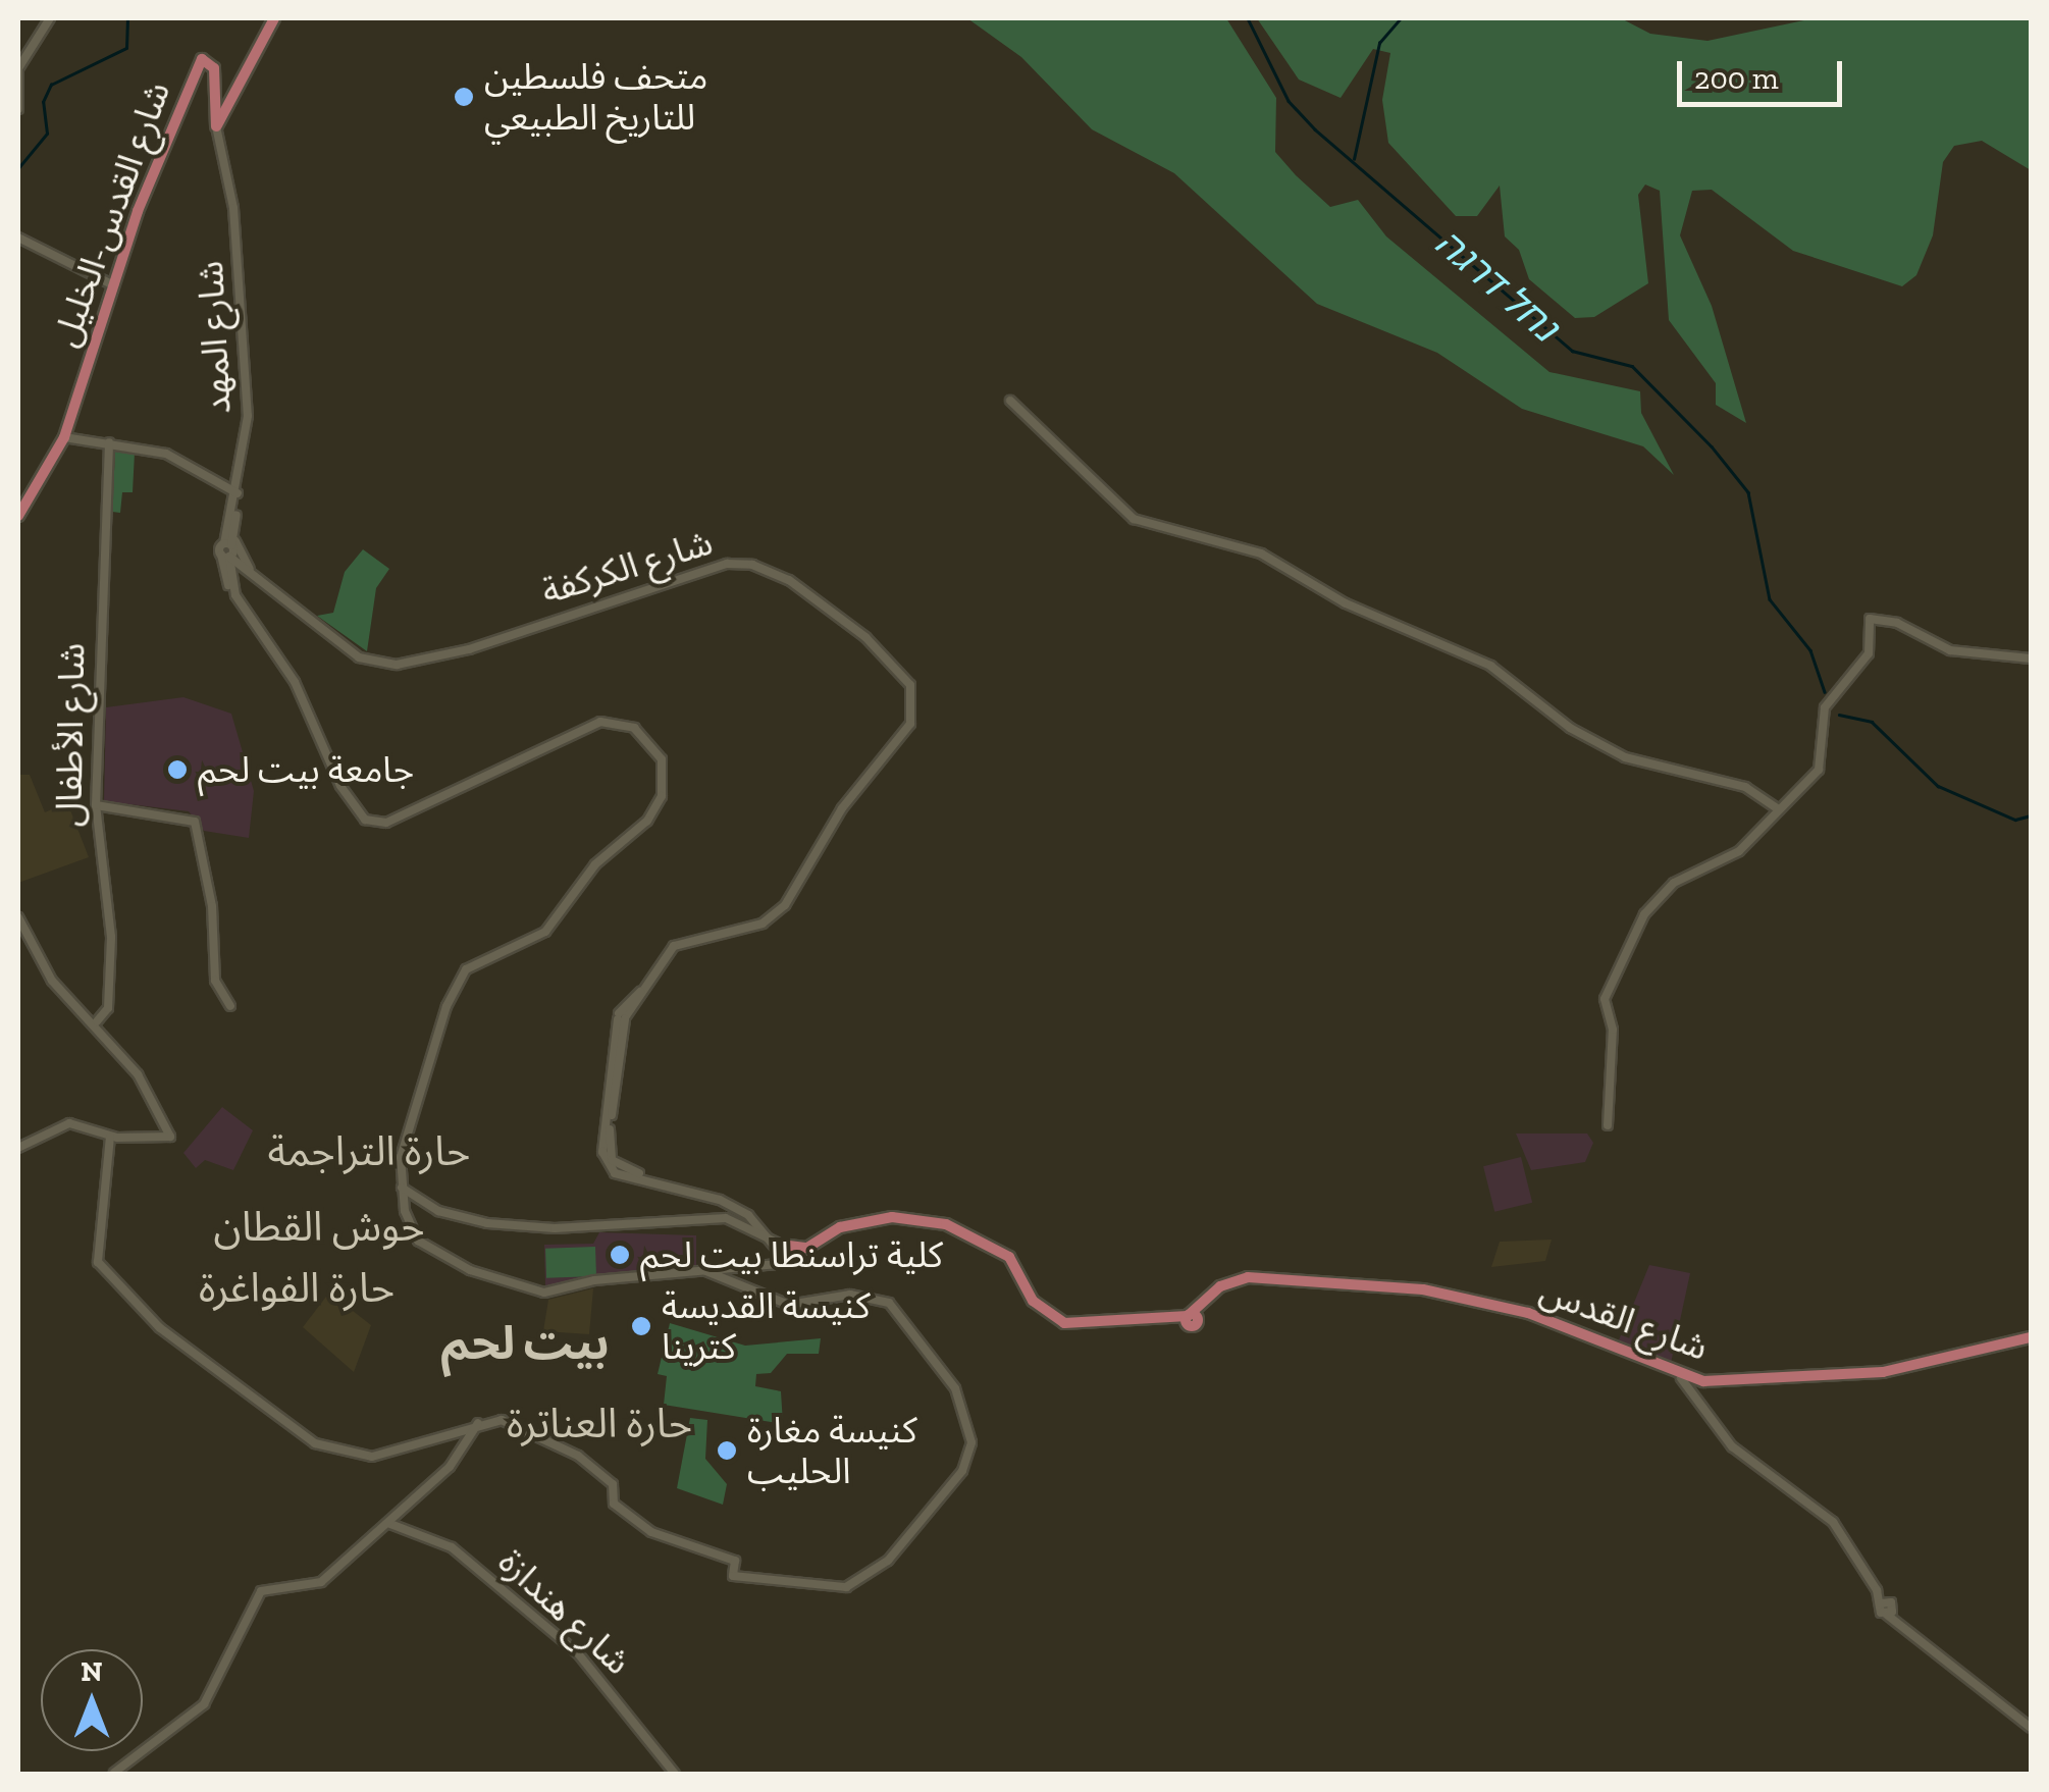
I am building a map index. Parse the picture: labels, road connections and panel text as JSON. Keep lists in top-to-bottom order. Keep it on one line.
{"streets":{"main road":["شارع القدس-الخليل","شارع القدس"],"street":["شارع المهد","شارع الكركفة","شارع الأطفال","شارع هندازة"]},"crossings":[["شارع القدس-الخليل","شارع المهد"]],"districts":["حارة التراجمة","حوش القطان","حارة الفواغرة","بيت لحم","حارة العناترة"],"water":["נחל דרגה"],"places":["متحف فلسطين للتاريخ الطبيعي","جامعة بيت لحم","كلية تراسنطا بيت لحم","كنيسة القديسة كترينا","كنيسة مغارة الحليب"],"scale_bar":"200 m","north":"top"}
